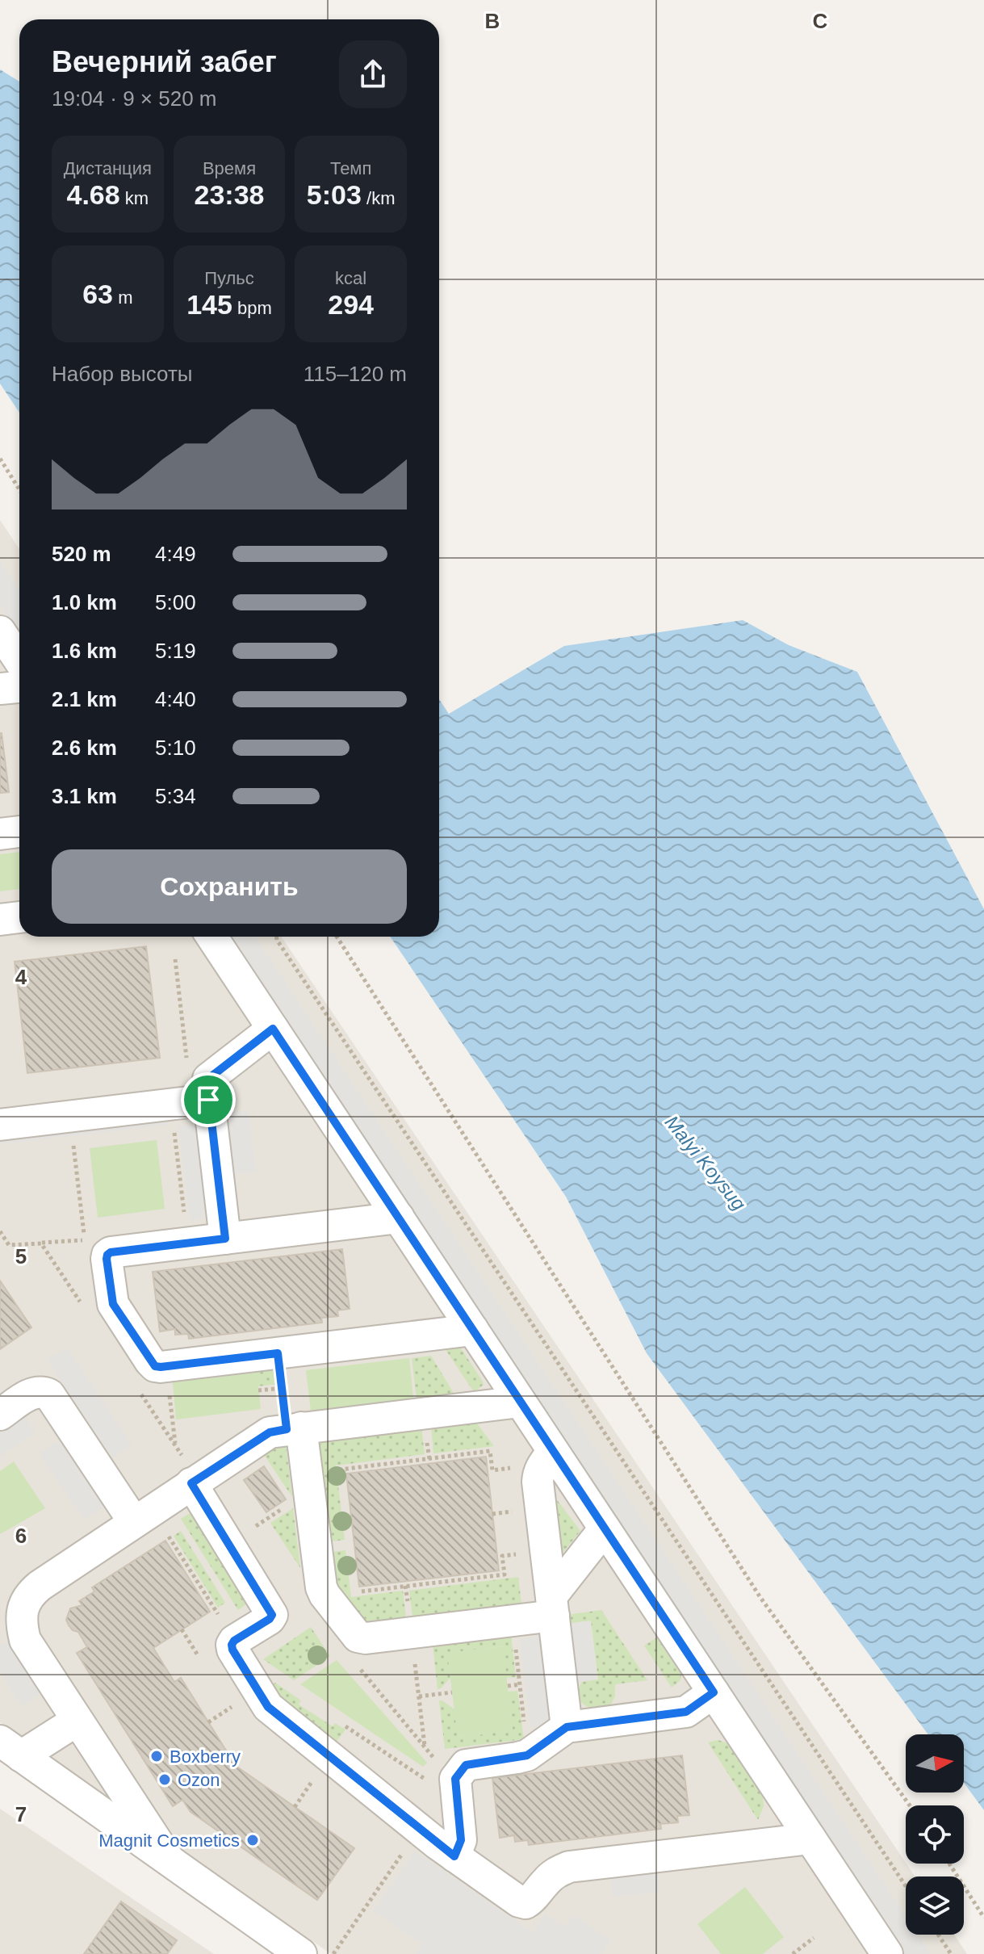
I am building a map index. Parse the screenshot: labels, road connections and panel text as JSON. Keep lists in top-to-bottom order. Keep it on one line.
{"water":["Malyi Koysug"],"places":["Boxberry","Ozon","Magnit Cosmetics"],"north":"right","page":{"heading":["Вечерний забег","19:04 · 9 × 520 m"],"stats":[["Дистанция","4.68 km"],["Время","23:38"],["Темп","5:03 /km"],["63 m"],["Пульс","145 bpm"],["kcal","294"]],"chart":["Набор высоты","115–120 m"],"list":[{"name":"520 m","note":"4:49"},{"name":"1.0 km","note":"5:00"},{"name":"1.6 km","note":"5:19"},{"name":"2.1 km","note":"4:40"},{"name":"2.6 km","note":"5:10"},{"name":"3.1 km","note":"5:34"}],"buttons":"Сохранить"},"grid":{"columns":["B","C"],"rows":["4","5","6","7"]}}
